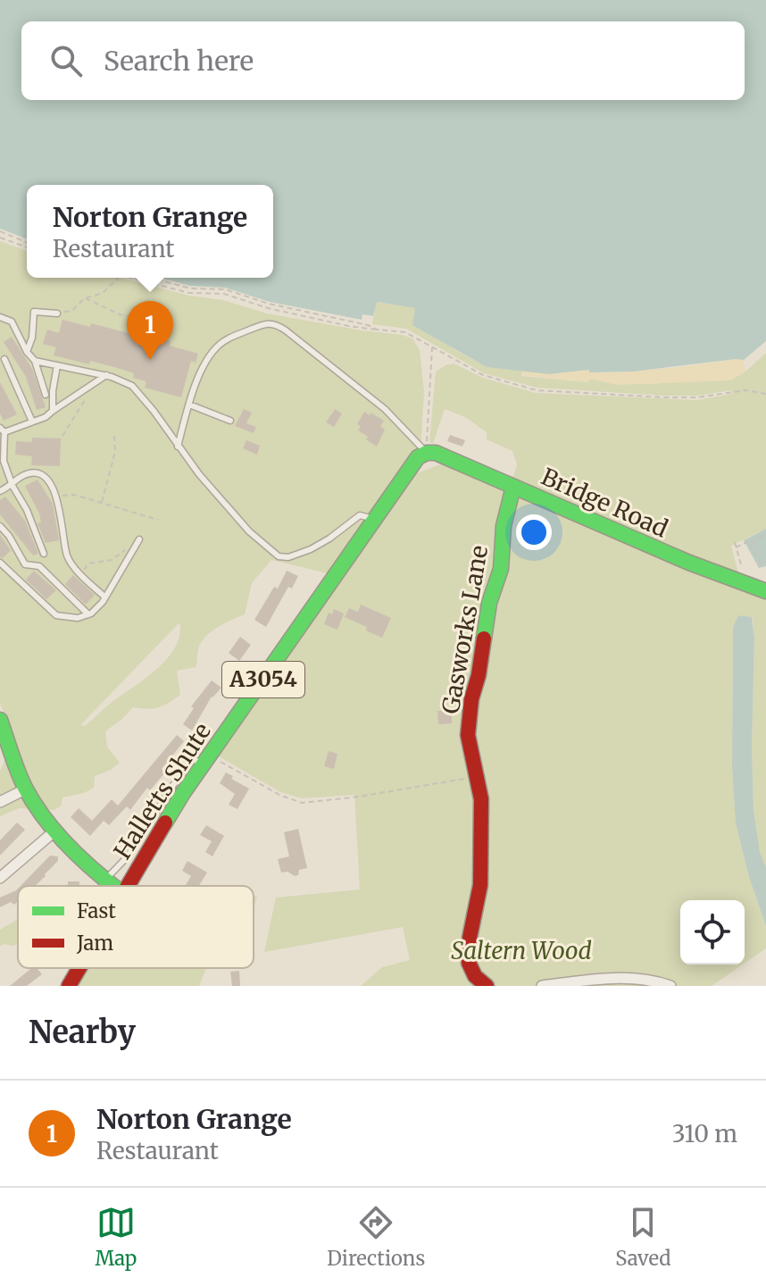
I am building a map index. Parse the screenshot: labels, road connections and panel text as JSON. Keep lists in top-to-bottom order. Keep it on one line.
{"streets":{"main road":["Bridge Road","Gasworks Lane","A3054","Halletts Shute"]},"crossings":[["Bridge Road","Gasworks Lane"],["Bridge Road","Halletts Shute"]],"parks":["Saltern Wood"],"legend":["Fast","Jam"],"page":{"search":"Search here","popup":["Norton Grange","Restaurant"],"pins":"1","heading":"Nearby","list":[{"mark":"1","name":"Norton Grange","note":"Restaurant","value":"310 m"}],"nav":["Map","Directions","Saved"]}}
